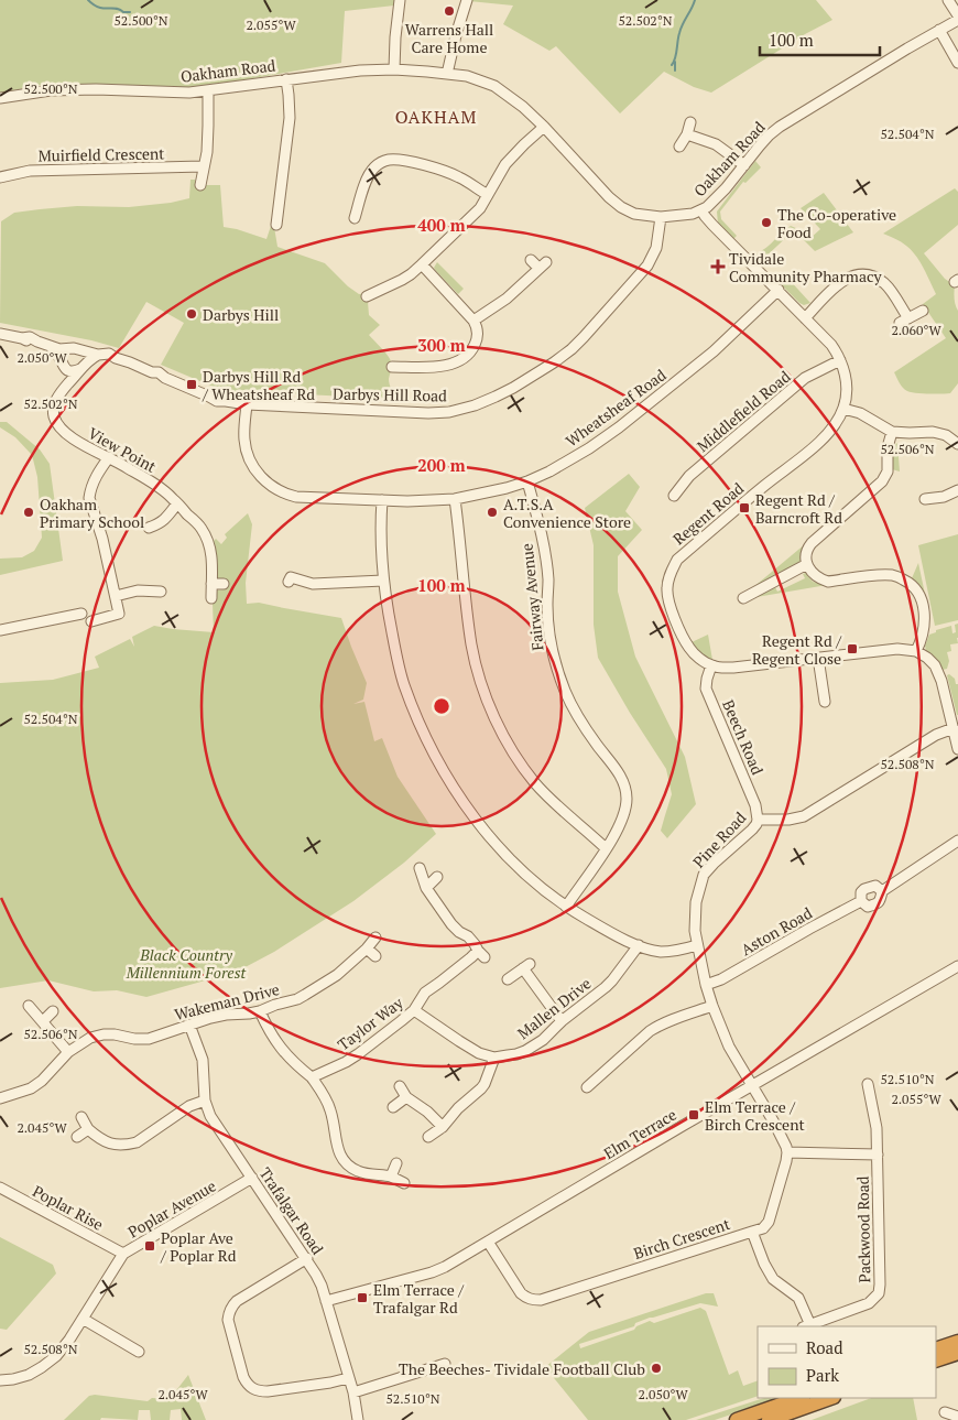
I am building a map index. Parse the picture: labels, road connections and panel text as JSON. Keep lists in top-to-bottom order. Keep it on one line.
{"streets":{"street":["Oakham Road","Muirfield Crescent","Darbys Hill Road","Wheatsheaf Road","Middlefield Road","View Point","Regent Road","Fairway Avenue","Beech Road","Pine Road","Aston Road","Wakeman Drive","Mallen Drive","Taylor Way","Elm Terrace","Poplar Rise","Poplar Avenue","Trafalgar Road","Packwood Road","Birch Crescent"]},"crossings":[["Oakham Road","Darbys Hill Road"],["Oakham Road","Regent Road"],["Darbys Hill Road","Wheatsheaf Road"],["Darbys Hill Road","View Point"],["Wheatsheaf Road","Regent Road"],["Wheatsheaf Road","Fairway Avenue"],["Middlefield Road","Regent Road"],["Regent Road","Beech Road"],["Beech Road","Pine Road"],["Pine Road","Aston Road"],["Pine Road","Elm Terrace"],["Wakeman Drive","Trafalgar Road"],["Elm Terrace","Trafalgar Road"],["Elm Terrace","Birch Crescent"],["Poplar Rise","Poplar Avenue"],["Poplar Avenue","Trafalgar Road"],["Packwood Road","Birch Crescent"]],"districts":["OAKHAM"],"parks":["Black Country Millennium Forest"],"places":{"other":["Warrens Hall Care Home","The Co-operative Food","Darbys Hill","Oakham Primary School","A.T.S.A Convenience Store","The Beeches- Tividale Football Club"],"health":["Tividale Community Pharmacy"],"transit":["Darbys Hill Rd / Wheatsheaf Rd","Regent Rd / Barncroft Rd","Regent Rd / Regent Close","Elm Terrace / Birch Crescent","Poplar Ave / Poplar Rd","Elm Terrace / Trafalgar Rd"]},"legend":["Road","Park"],"scale_bar":"100 m","coordinates":["52.500°N","52.502°N","2.055°W","52.504°N","2.060°W","2.050°W","52.506°N","52.508°N","52.510°N","2.045°W"],"rings":["400 m","300 m","200 m","100 m"]}
